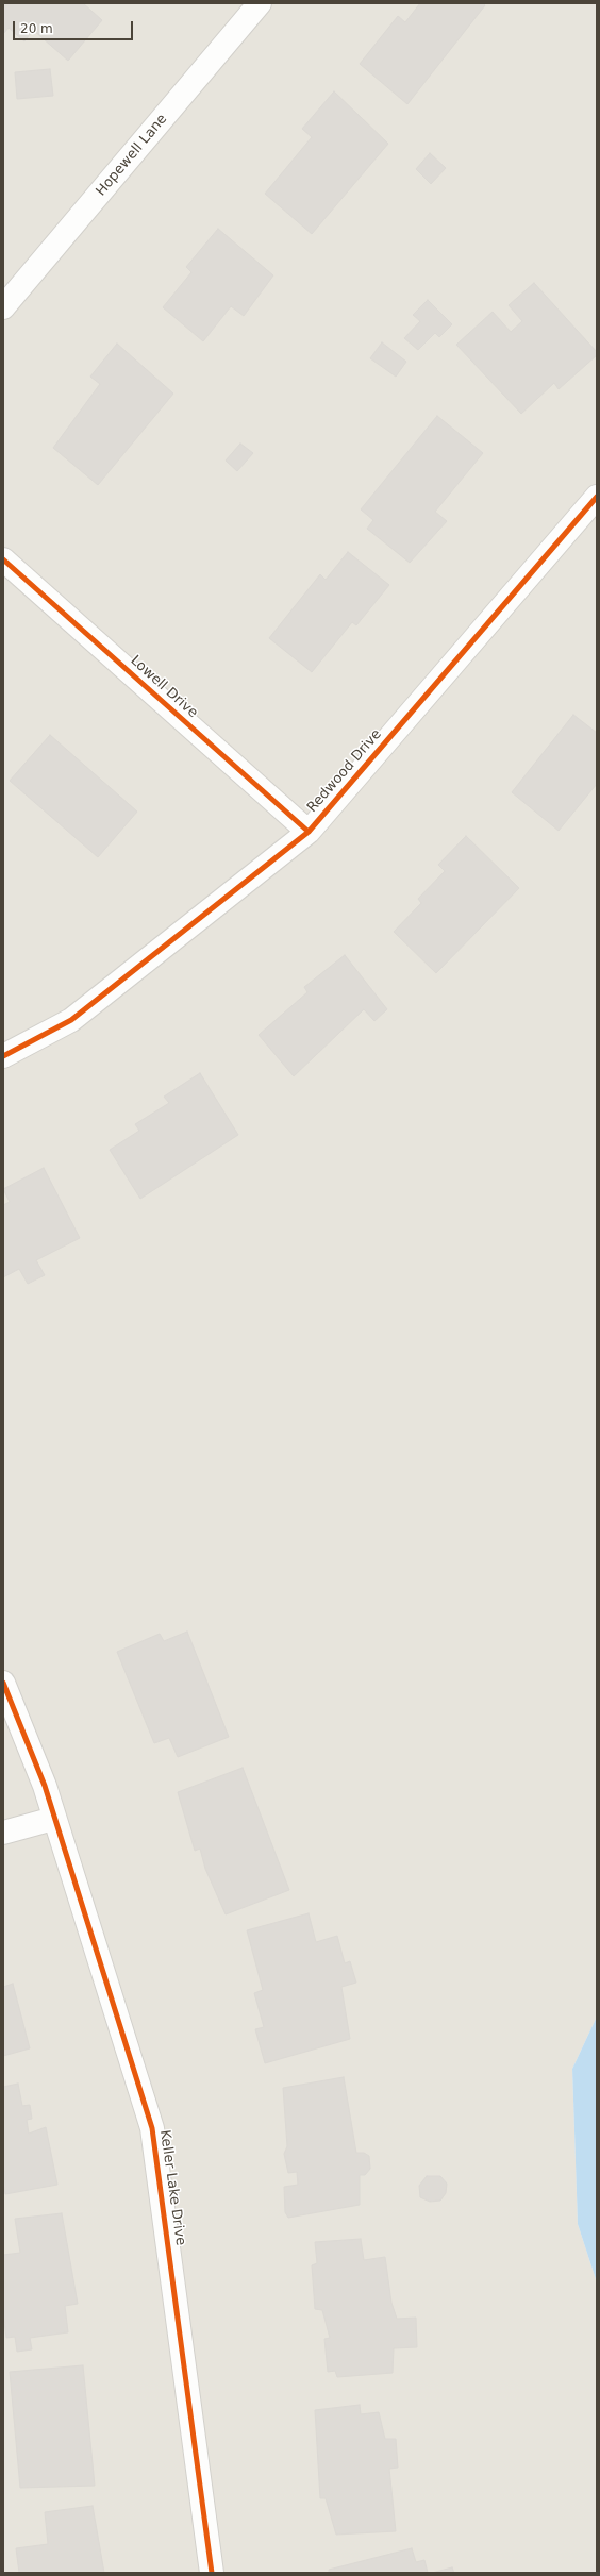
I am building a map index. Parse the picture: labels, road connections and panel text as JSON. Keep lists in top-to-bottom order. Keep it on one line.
{"streets":{"street":["Hopewell Lane","Lowell Drive","Redwood Drive","Keller Lake Drive"]},"crossings":[["Lowell Drive","Redwood Drive"]],"scale_bar":"20 m"}
